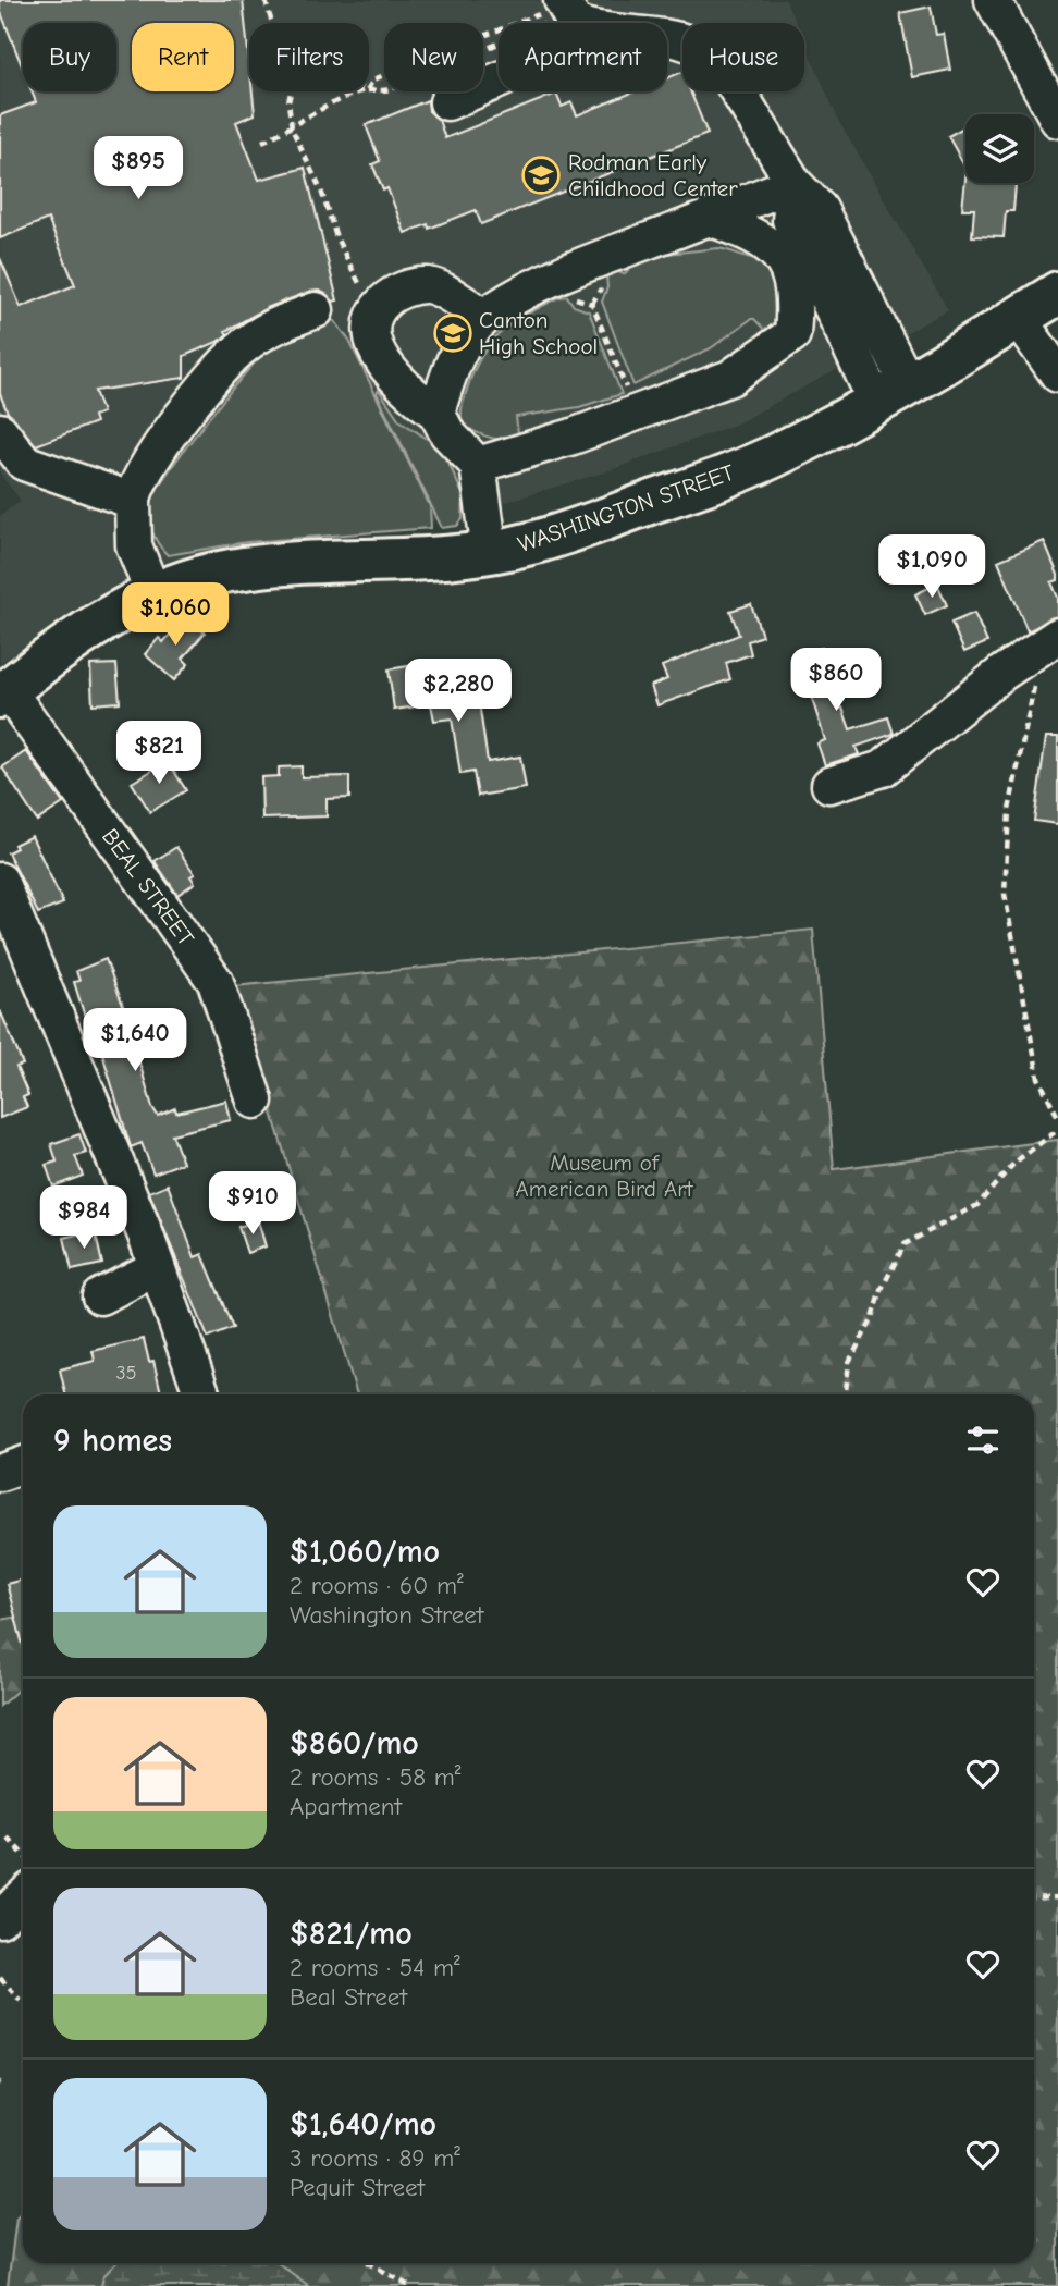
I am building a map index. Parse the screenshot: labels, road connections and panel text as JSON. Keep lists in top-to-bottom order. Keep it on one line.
{"streets":{"main road":["WASHINGTON STREET"],"street":["BEAL STREET"]},"crossings":[["WASHINGTON STREET","BEAL STREET"]],"parks":["Museum of American Bird Art"],"places":{"school or university":["Rodman Early Childhood Center","Canton High School"]},"house_numbers":["35"],"page":{"chip":["Buy","Rent","Filters","New","Apartment","House"],"price":["$895","$1,090","$1,060","$860","$2,280","$821","$1,640","$910","$984"],"heading":"9 homes","list":[{"name":"$1,060/mo","note":"2 rooms · 60 m² · Washington Street"},{"name":"$860/mo","note":"2 rooms · 58 m² · Apartment"},{"name":"$821/mo","note":"2 rooms · 54 m² · Beal Street"},{"name":"$1,640/mo","note":"3 rooms · 89 m² · Pequit Street"}]}}
